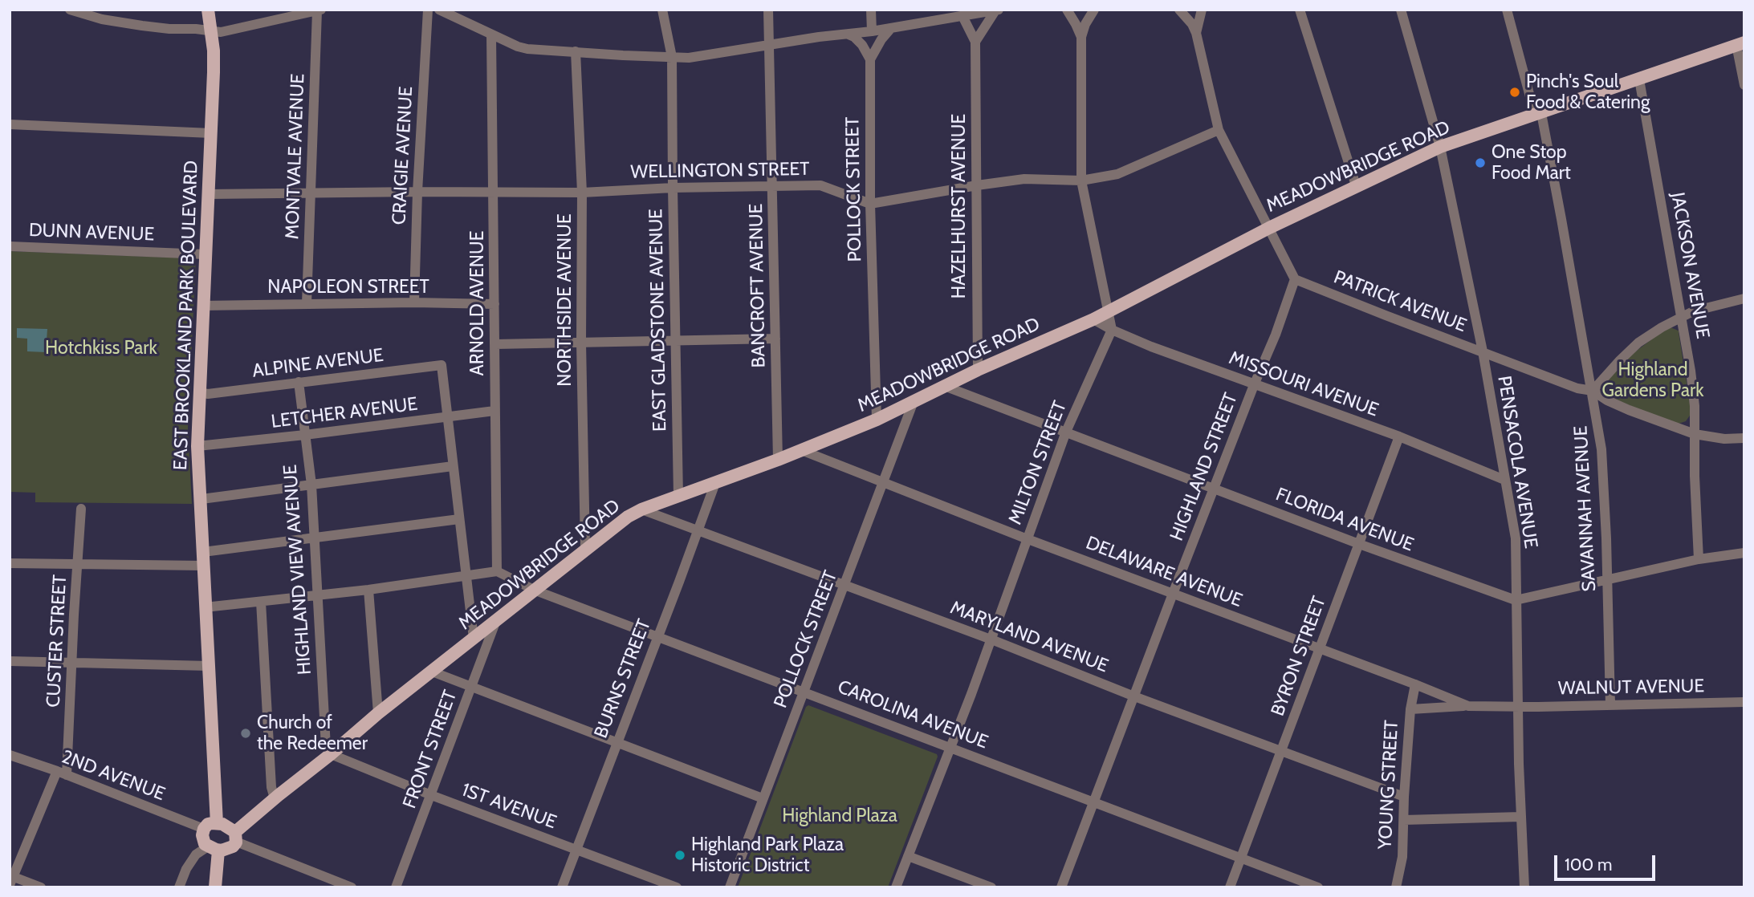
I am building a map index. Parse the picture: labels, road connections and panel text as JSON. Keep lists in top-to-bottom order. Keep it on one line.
{"streets":{"main road":["MEADOWBRIDGE ROAD","EAST BROOKLAND PARK BOULEVARD"],"street":["CRAIGIE AVENUE","MONTVALE AVENUE","WELLINGTON STREET","POLLOCK STREET","HAZELHURST AVENUE","DUNN AVENUE","JACKSON AVENUE","BANCROFT AVENUE","NAPOLEON STREET","NORTHSIDE AVENUE","PATRICK AVENUE","ARNOLD AVENUE","EAST GLADSTONE AVENUE","ALPINE AVENUE","MISSOURI AVENUE","LETCHER AVENUE","PENSACOLA AVENUE","MILTON STREET","HIGHLAND STREET","SAVANNAH AVENUE","FLORIDA AVENUE","HIGHLAND VIEW AVENUE","DELAWARE AVENUE","MARYLAND AVENUE","CUSTER STREET","BYRON STREET","BURNS STREET","WALNUT AVENUE","CAROLINA AVENUE","FRONT STREET","2ND AVENUE","YOUNG STREET","1ST AVENUE"]},"crossings":[["CRAIGIE AVENUE","WELLINGTON STREET"],["CRAIGIE AVENUE","NAPOLEON STREET"],["MONTVALE AVENUE","WELLINGTON STREET"],["MONTVALE AVENUE","NAPOLEON STREET"],["MEADOWBRIDGE ROAD","POLLOCK STREET"],["MEADOWBRIDGE ROAD","HAZELHURST AVENUE"],["MEADOWBRIDGE ROAD","JACKSON AVENUE"],["MEADOWBRIDGE ROAD","BANCROFT AVENUE"],["MEADOWBRIDGE ROAD","NORTHSIDE AVENUE"],["MEADOWBRIDGE ROAD","EAST BROOKLAND PARK BOULEVARD"],["MEADOWBRIDGE ROAD","EAST GLADSTONE AVENUE"],["MEADOWBRIDGE ROAD","MISSOURI AVENUE"],["MEADOWBRIDGE ROAD","PENSACOLA AVENUE"],["MEADOWBRIDGE ROAD","SAVANNAH AVENUE"],["MEADOWBRIDGE ROAD","FLORIDA AVENUE"],["MEADOWBRIDGE ROAD","HIGHLAND VIEW AVENUE"],["MEADOWBRIDGE ROAD","DELAWARE AVENUE"],["MEADOWBRIDGE ROAD","MARYLAND AVENUE"],["MEADOWBRIDGE ROAD","BURNS STREET"],["MEADOWBRIDGE ROAD","CAROLINA AVENUE"],["MEADOWBRIDGE ROAD","FRONT STREET"],["MEADOWBRIDGE ROAD","2ND AVENUE"],["MEADOWBRIDGE ROAD","1ST AVENUE"],["WELLINGTON STREET","POLLOCK STREET"],["WELLINGTON STREET","BANCROFT AVENUE"],["WELLINGTON STREET","NORTHSIDE AVENUE"],["WELLINGTON STREET","ARNOLD AVENUE"],["WELLINGTON STREET","EAST BROOKLAND PARK BOULEVARD"],["WELLINGTON STREET","EAST GLADSTONE AVENUE"],["POLLOCK STREET","DELAWARE AVENUE"],["POLLOCK STREET","MARYLAND AVENUE"],["POLLOCK STREET","CAROLINA AVENUE"],["DUNN AVENUE","EAST BROOKLAND PARK BOULEVARD"],["JACKSON AVENUE","PATRICK AVENUE"],["NAPOLEON STREET","ARNOLD AVENUE"],["NAPOLEON STREET","EAST BROOKLAND PARK BOULEVARD"],["PATRICK AVENUE","PENSACOLA AVENUE"],["PATRICK AVENUE","HIGHLAND STREET"],["PATRICK AVENUE","SAVANNAH AVENUE"],["ARNOLD AVENUE","LETCHER AVENUE"],["ARNOLD AVENUE","CAROLINA AVENUE"],["EAST BROOKLAND PARK BOULEVARD","ALPINE AVENUE"],["EAST BROOKLAND PARK BOULEVARD","LETCHER AVENUE"],["EAST BROOKLAND PARK BOULEVARD","2ND AVENUE"],["ALPINE AVENUE","LETCHER AVENUE"],["ALPINE AVENUE","HIGHLAND VIEW AVENUE"],["MISSOURI AVENUE","PENSACOLA AVENUE"],["MISSOURI AVENUE","MILTON STREET"],["MISSOURI AVENUE","HIGHLAND STREET"],["MISSOURI AVENUE","BYRON STREET"],["LETCHER AVENUE","HIGHLAND VIEW AVENUE"],["PENSACOLA AVENUE","FLORIDA AVENUE"],["PENSACOLA AVENUE","DELAWARE AVENUE"],["PENSACOLA AVENUE","WALNUT AVENUE"],["MILTON STREET","FLORIDA AVENUE"],["MILTON STREET","DELAWARE AVENUE"],["MILTON STREET","MARYLAND AVENUE"],["MILTON STREET","CAROLINA AVENUE"],["HIGHLAND STREET","FLORIDA AVENUE"],["HIGHLAND STREET","DELAWARE AVENUE"],["HIGHLAND STREET","MARYLAND AVENUE"],["HIGHLAND STREET","CAROLINA AVENUE"],["SAVANNAH AVENUE","WALNUT AVENUE"],["FLORIDA AVENUE","BYRON STREET"],["HIGHLAND VIEW AVENUE","1ST AVENUE"],["DELAWARE AVENUE","BYRON STREET"],["DELAWARE AVENUE","WALNUT AVENUE"],["DELAWARE AVENUE","YOUNG STREET"],["MARYLAND AVENUE","BYRON STREET"],["MARYLAND AVENUE","BURNS STREET"],["MARYLAND AVENUE","YOUNG STREET"],["CUSTER STREET","2ND AVENUE"],["BYRON STREET","CAROLINA AVENUE"],["BURNS STREET","CAROLINA AVENUE"],["BURNS STREET","1ST AVENUE"],["FRONT STREET","1ST AVENUE"]],"parks":["Hotchkiss Park","Highland Gardens Park","Highland Plaza"],"places":["Pinch's Soul Food & Catering","One Stop Food Mart","Church of the Redeemer","Highland Park Plaza Historic District"],"scale_bar":"100 m"}
